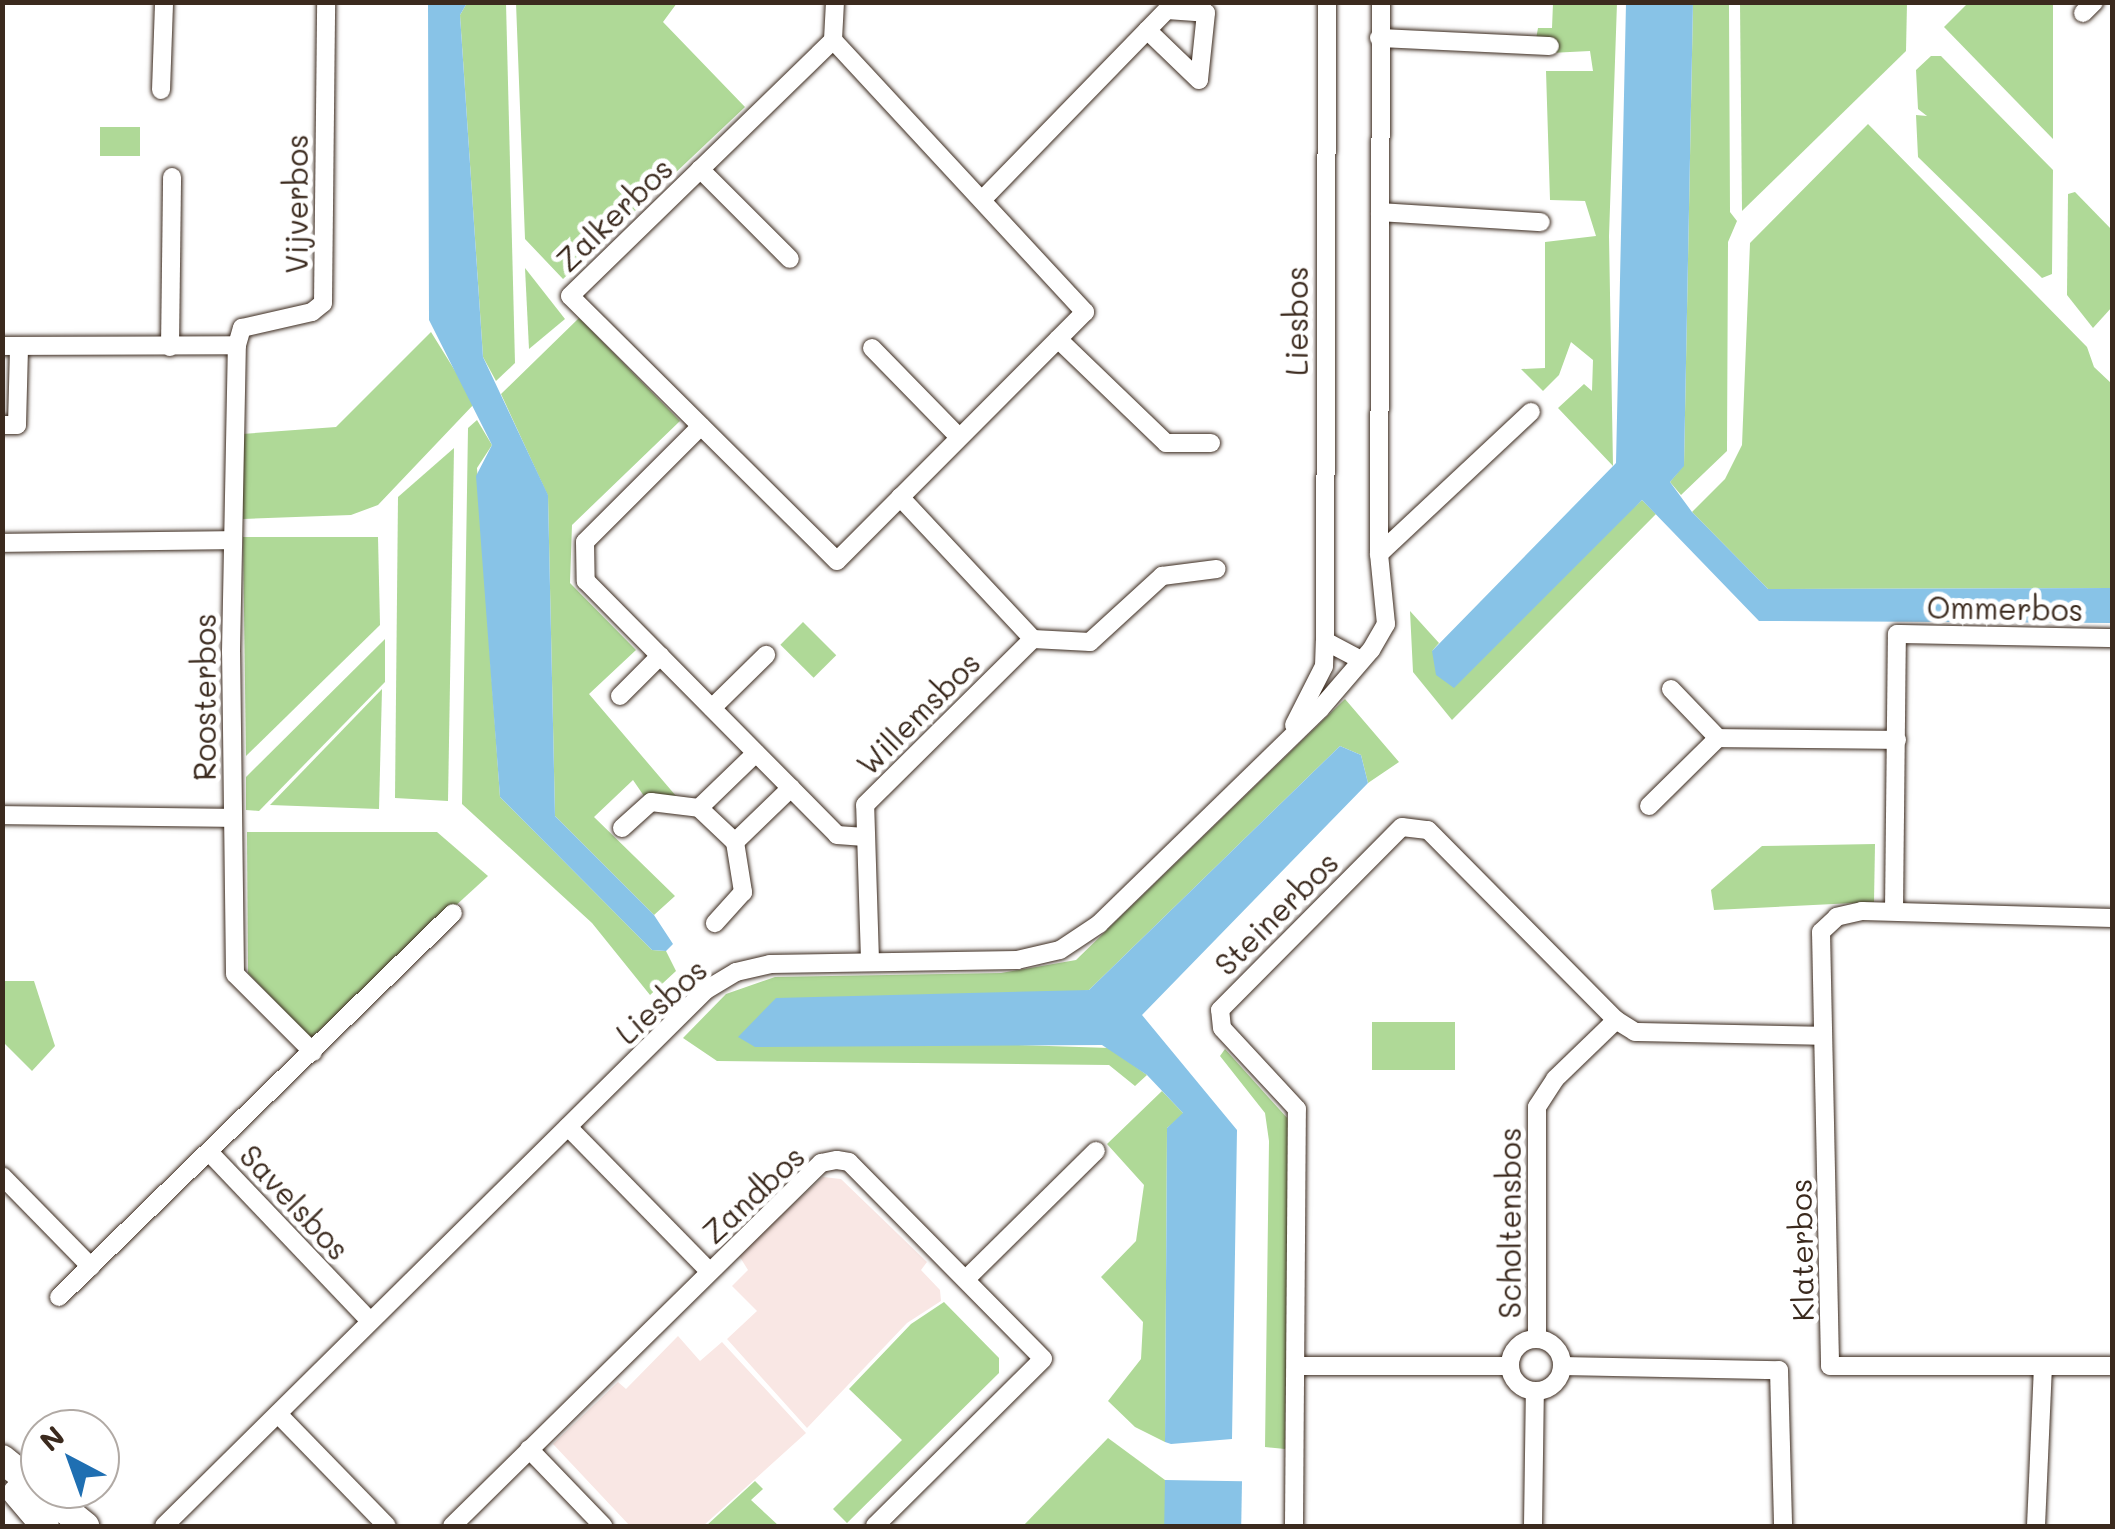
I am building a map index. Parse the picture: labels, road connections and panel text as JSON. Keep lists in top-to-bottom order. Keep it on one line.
{"streets":{"street":["Vijverbos","Zalkerbos","Liesbos","Ommerbos","Roosterbos","Willemsbos","Steinerbos","Zandbos","Savelsbos","Scholtensbos","Klaterbos"]},"crossings":[["Liesbos","Willemsbos"],["Liesbos","Zandbos"],["Liesbos","Savelsbos"],["Steinerbos","Scholtensbos"],["Steinerbos","Klaterbos"]],"north":"top left"}
